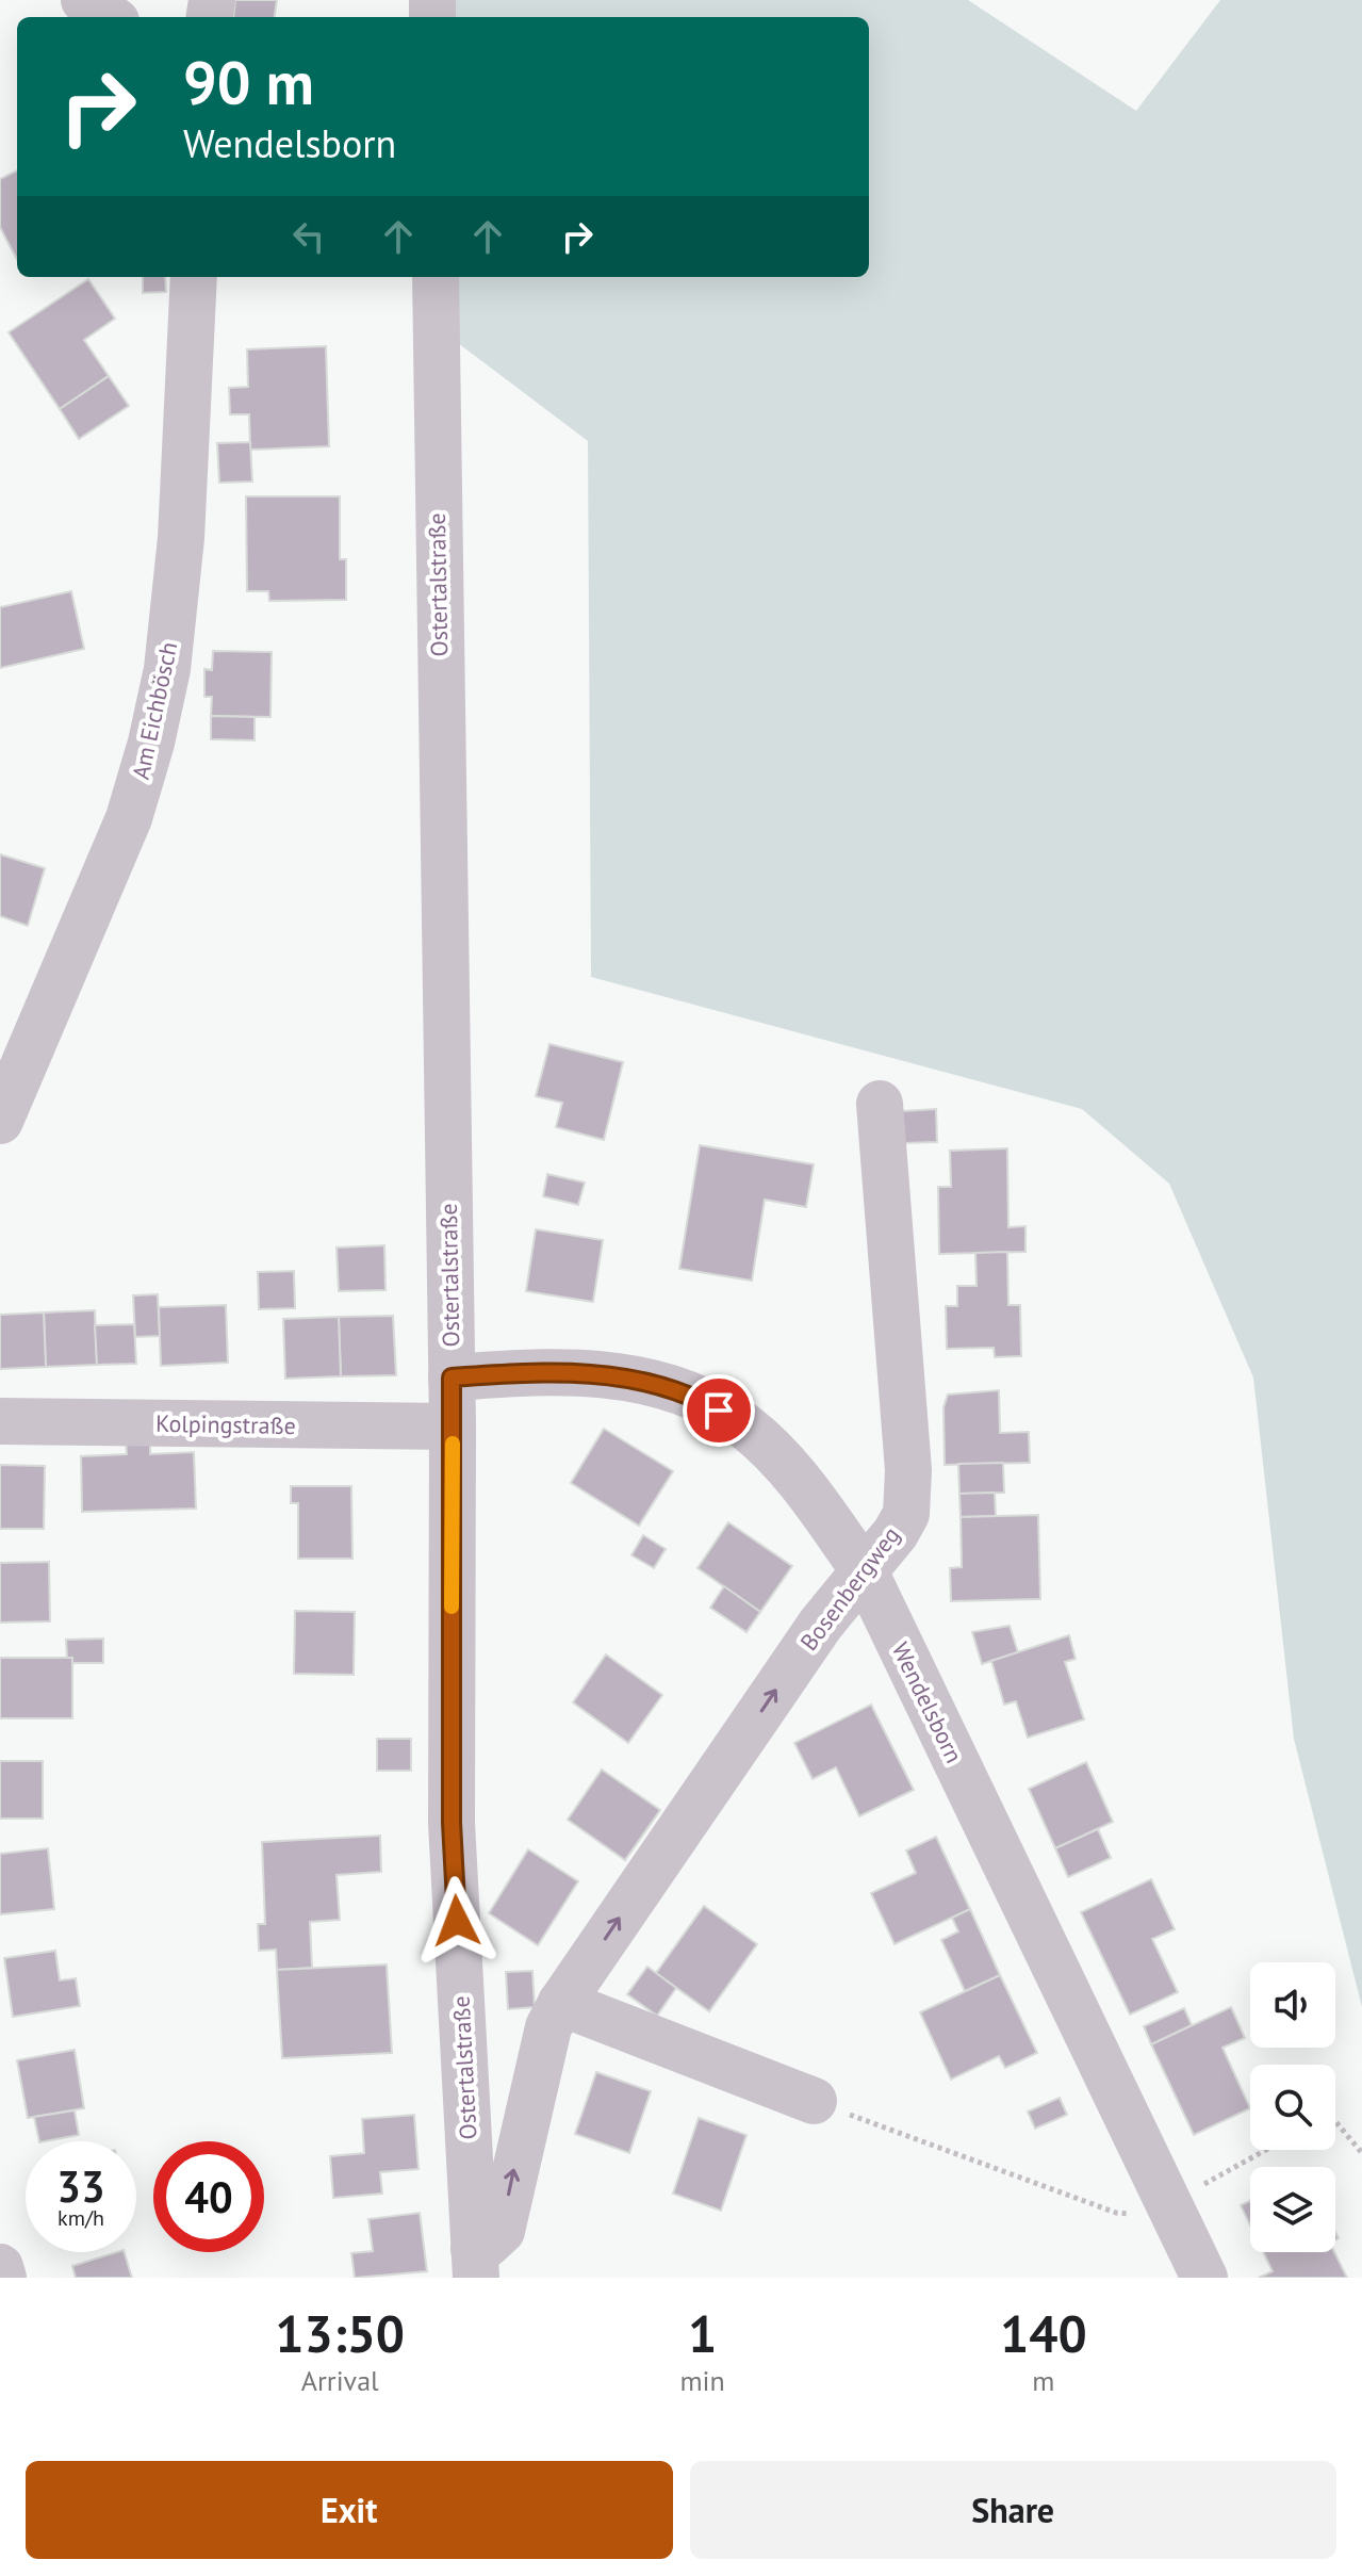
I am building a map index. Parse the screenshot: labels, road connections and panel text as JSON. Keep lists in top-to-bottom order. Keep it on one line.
{"streets":{"street":["Ostertalstraße","Am Eichbösch","Kolpingstraße","Bosenbergweg","Wendelsborn"]},"crossings":[["Ostertalstraße","Kolpingstraße"],["Ostertalstraße","Bosenbergweg"],["Ostertalstraße","Wendelsborn"],["Bosenbergweg","Wendelsborn"]],"one_way":["Bosenbergweg"],"page":{"turn":["90 m","Wendelsborn"],"speed":"33 km/h","limit":"40","eta":["13:50","Arrival","1","min","140","m"],"buttons":["Exit","Share"]}}
